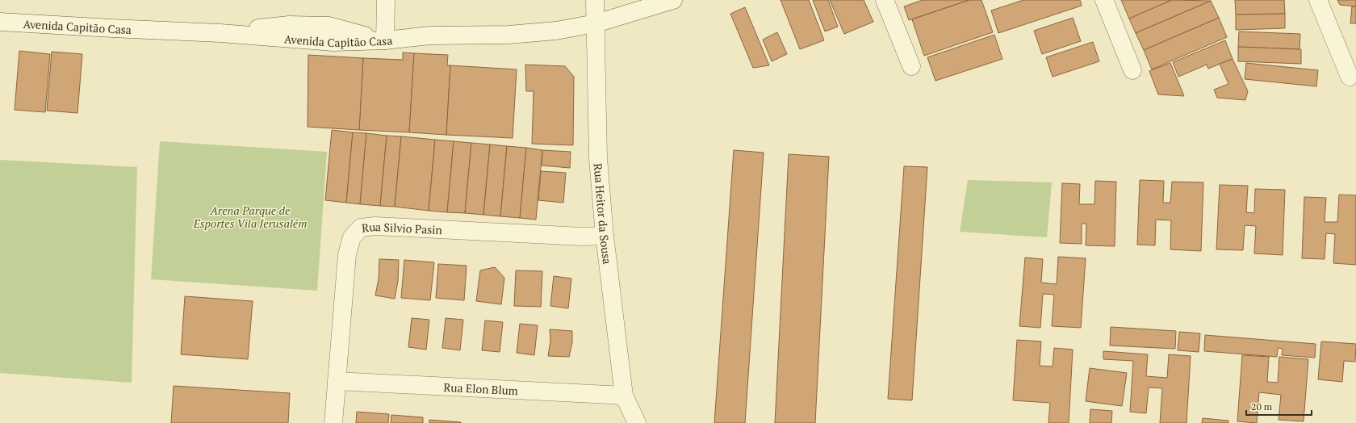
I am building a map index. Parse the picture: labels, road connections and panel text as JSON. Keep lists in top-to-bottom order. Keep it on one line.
{"streets":{"street":["Avenida Capitão Casa","Rua Heitor da Sousa","Rua Silvio Pasin","Rua Elon Blum"]},"crossings":[["Avenida Capitão Casa","Rua Heitor da Sousa"],["Rua Heitor da Sousa","Rua Silvio Pasin"],["Rua Heitor da Sousa","Rua Elon Blum"],["Rua Silvio Pasin","Rua Elon Blum"]],"parks":["Arena Parque de Esportes Vila Jerusalém"],"scale_bar":"20 m"}
